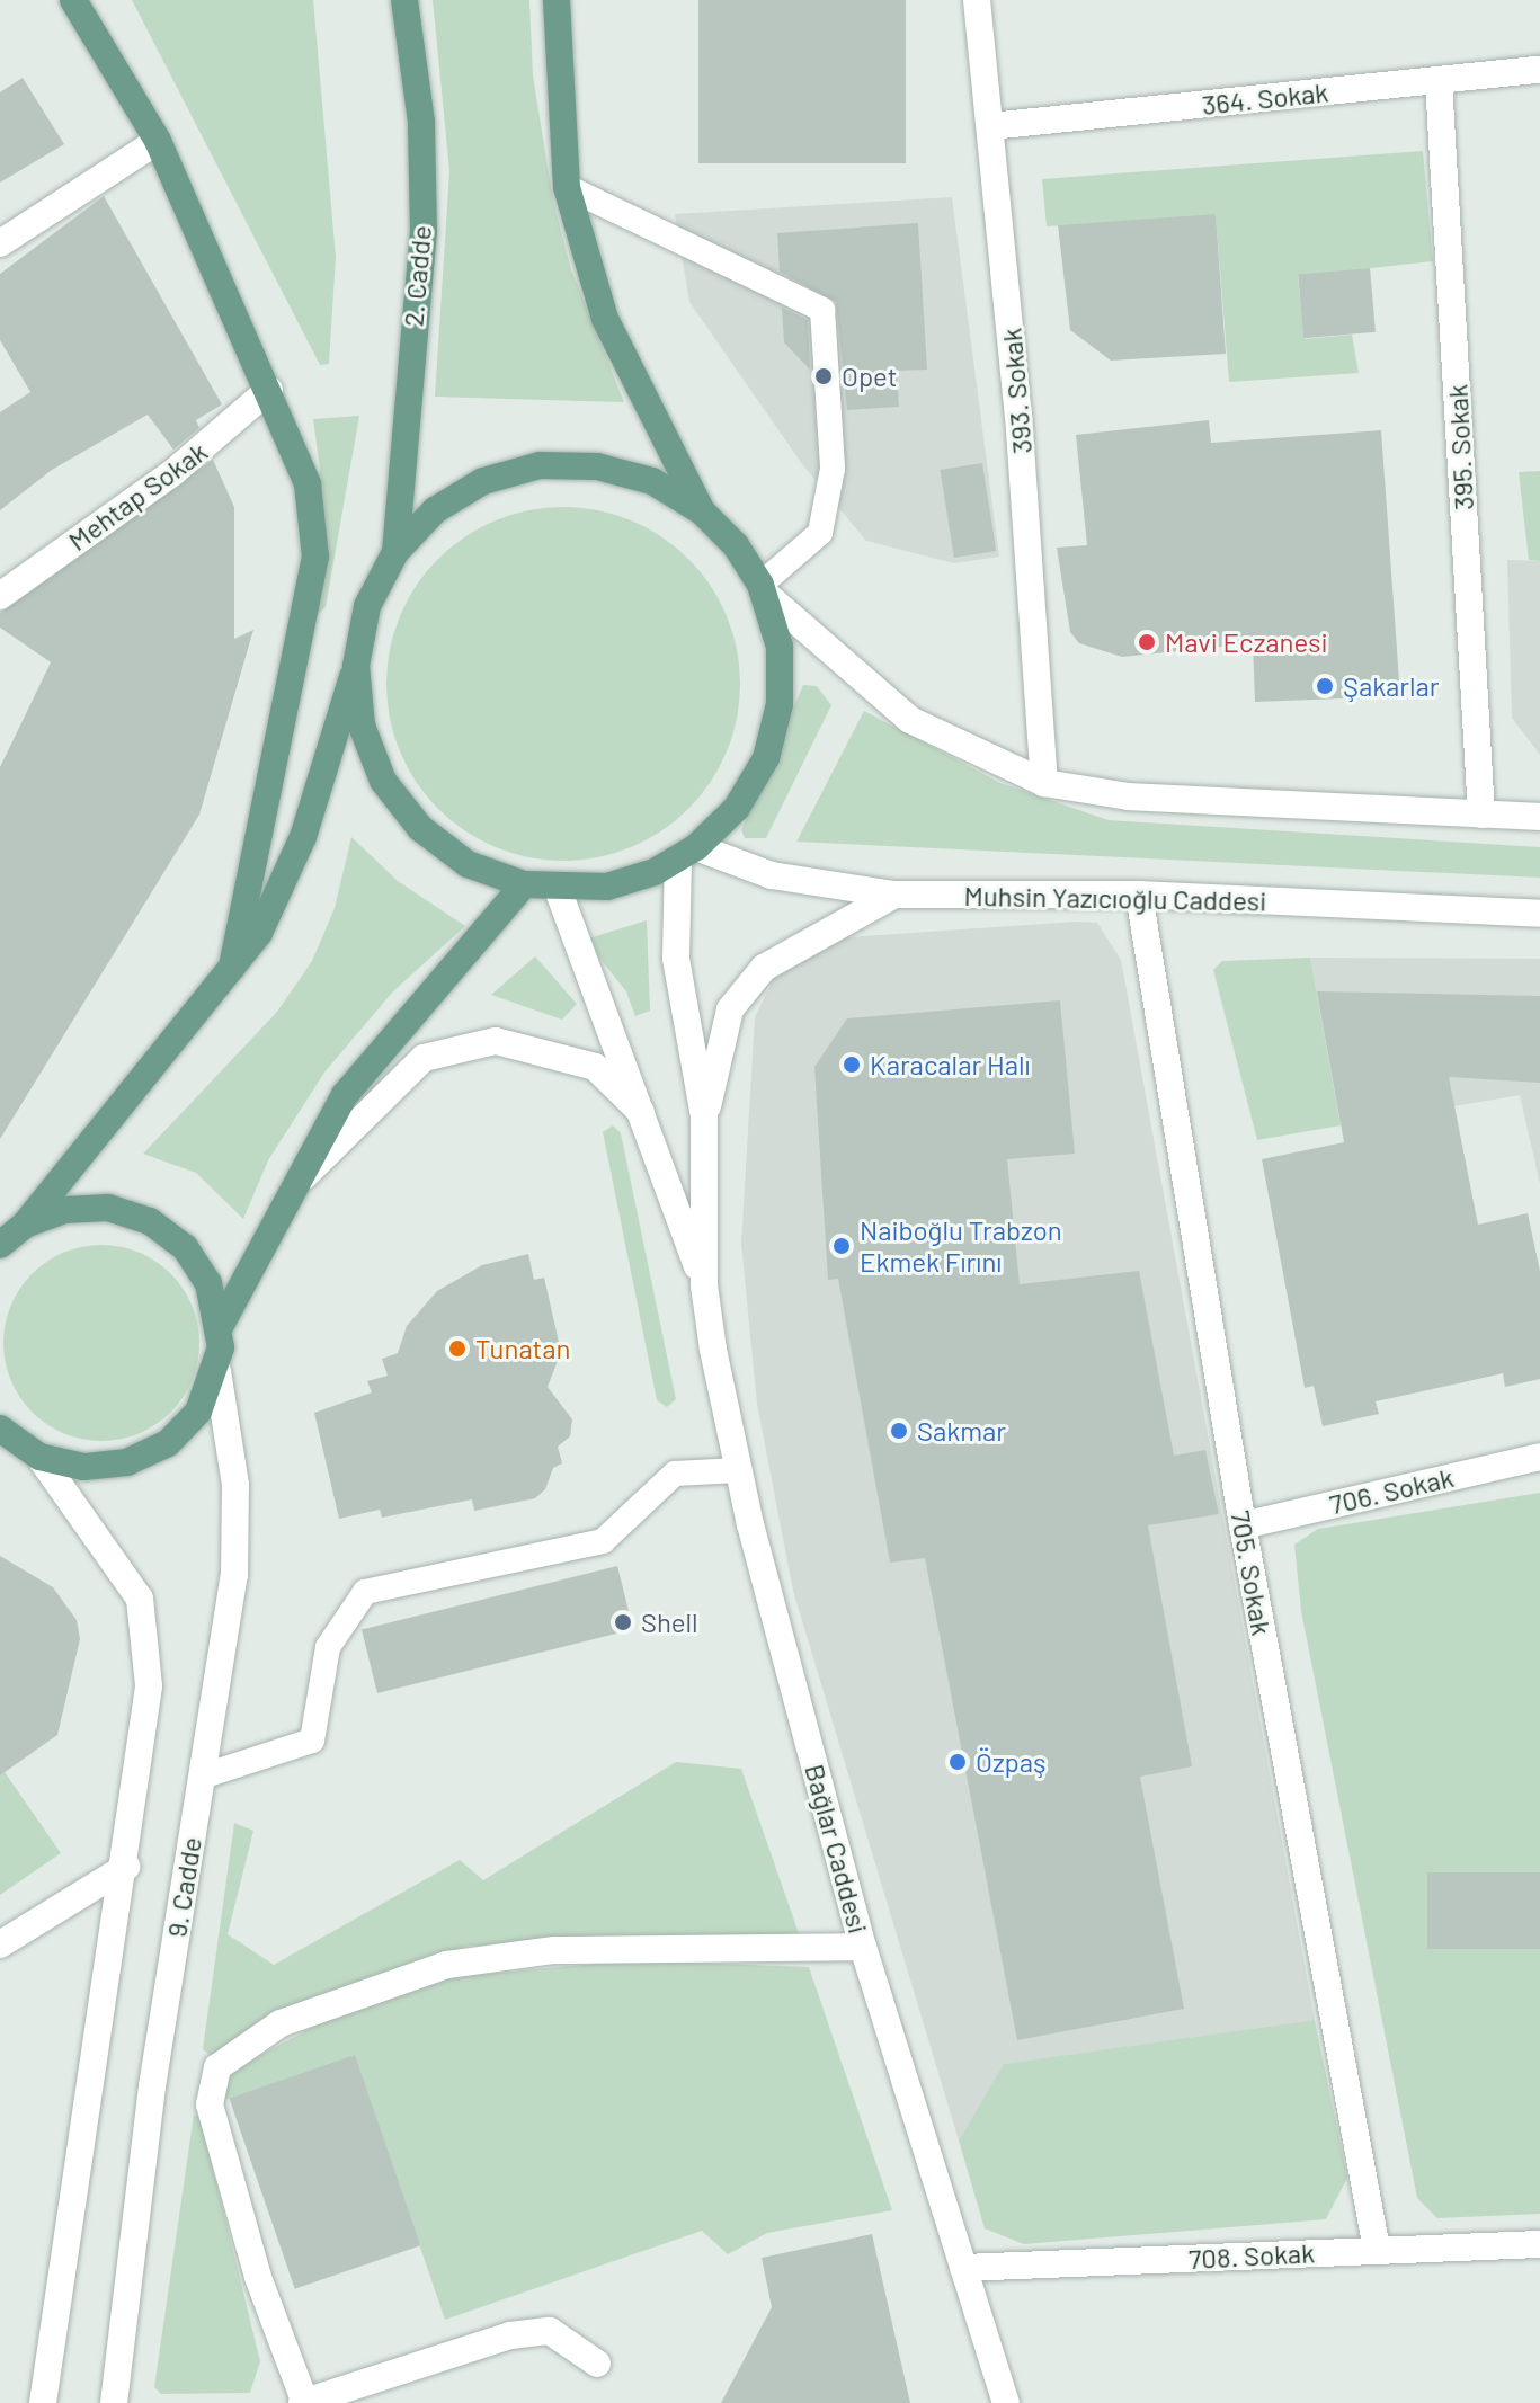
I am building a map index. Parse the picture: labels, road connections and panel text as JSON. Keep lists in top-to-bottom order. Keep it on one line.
{"streets":{"main road":["364. Sokak","2. Cadde","393. Sokak","395. Sokak","Mehtap Sokak","Muhsin Yazıcıoğlu Caddesi","706. Sokak","705. Sokak","Bağlar Caddesi","9. Cadde","708. Sokak"]},"crossings":[["364. Sokak","393. Sokak"],["364. Sokak","395. Sokak"],["Muhsin Yazıcıoğlu Caddesi","705. Sokak"],["706. Sokak","705. Sokak"],["705. Sokak","708. Sokak"],["Bağlar Caddesi","708. Sokak"]],"places":["Opet","Mavi Eczanesi","Şakarlar","Karacalar Halı","Naiboğlu Trabzon Ekmek Fırını","Tunatan","Sakmar","Shell","Özpaş"]}
